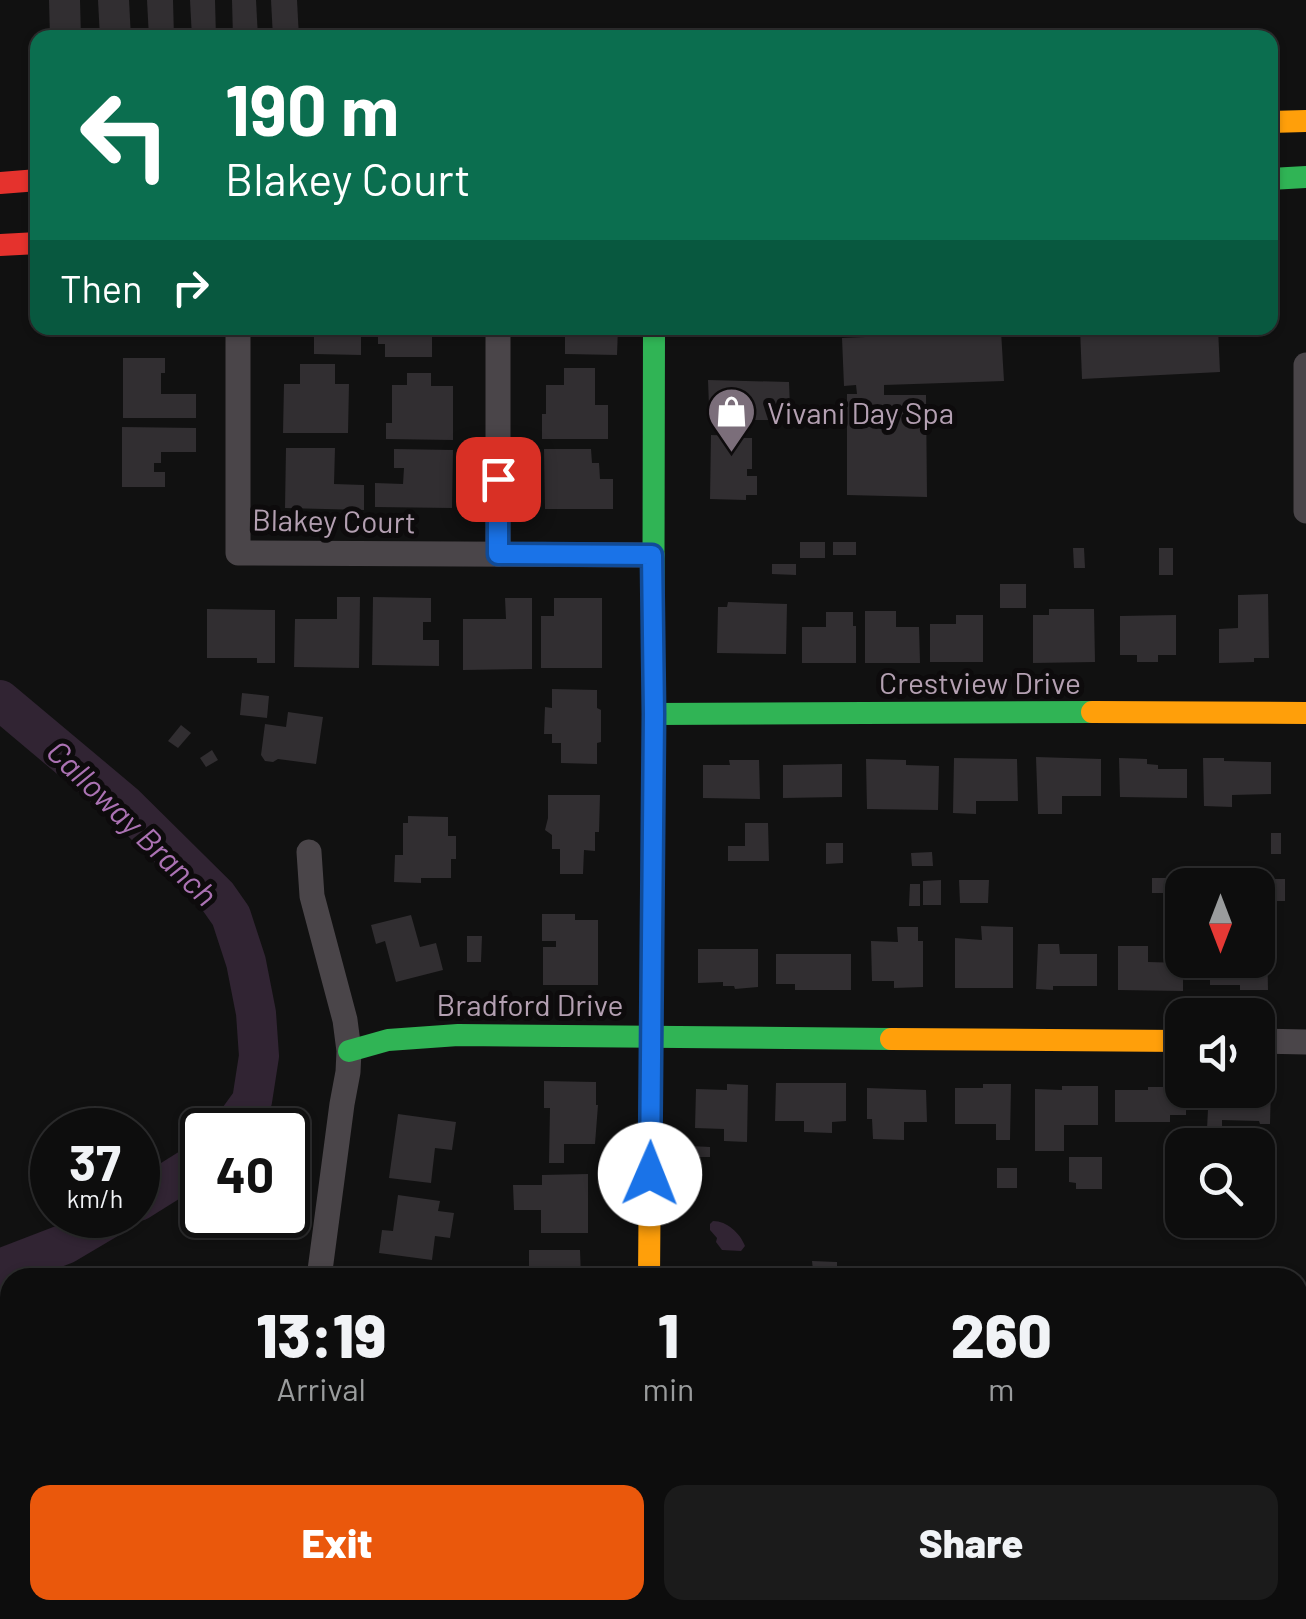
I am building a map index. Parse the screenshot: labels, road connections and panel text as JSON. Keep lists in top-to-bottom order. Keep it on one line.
{"streets":{"street":["Blakey Court","Crestview Drive","Bradford Drive"]},"water":["Calloway Branch"],"places":{"shop":["Vivani Day Spa"]},"north":"bottom","page":{"turn":["190 m","Blakey Court"],"then":"Then","speed":"37 km/h","limit":"40","eta":["13:19","Arrival","1","min","260","m"],"buttons":["Exit","Share"]}}
